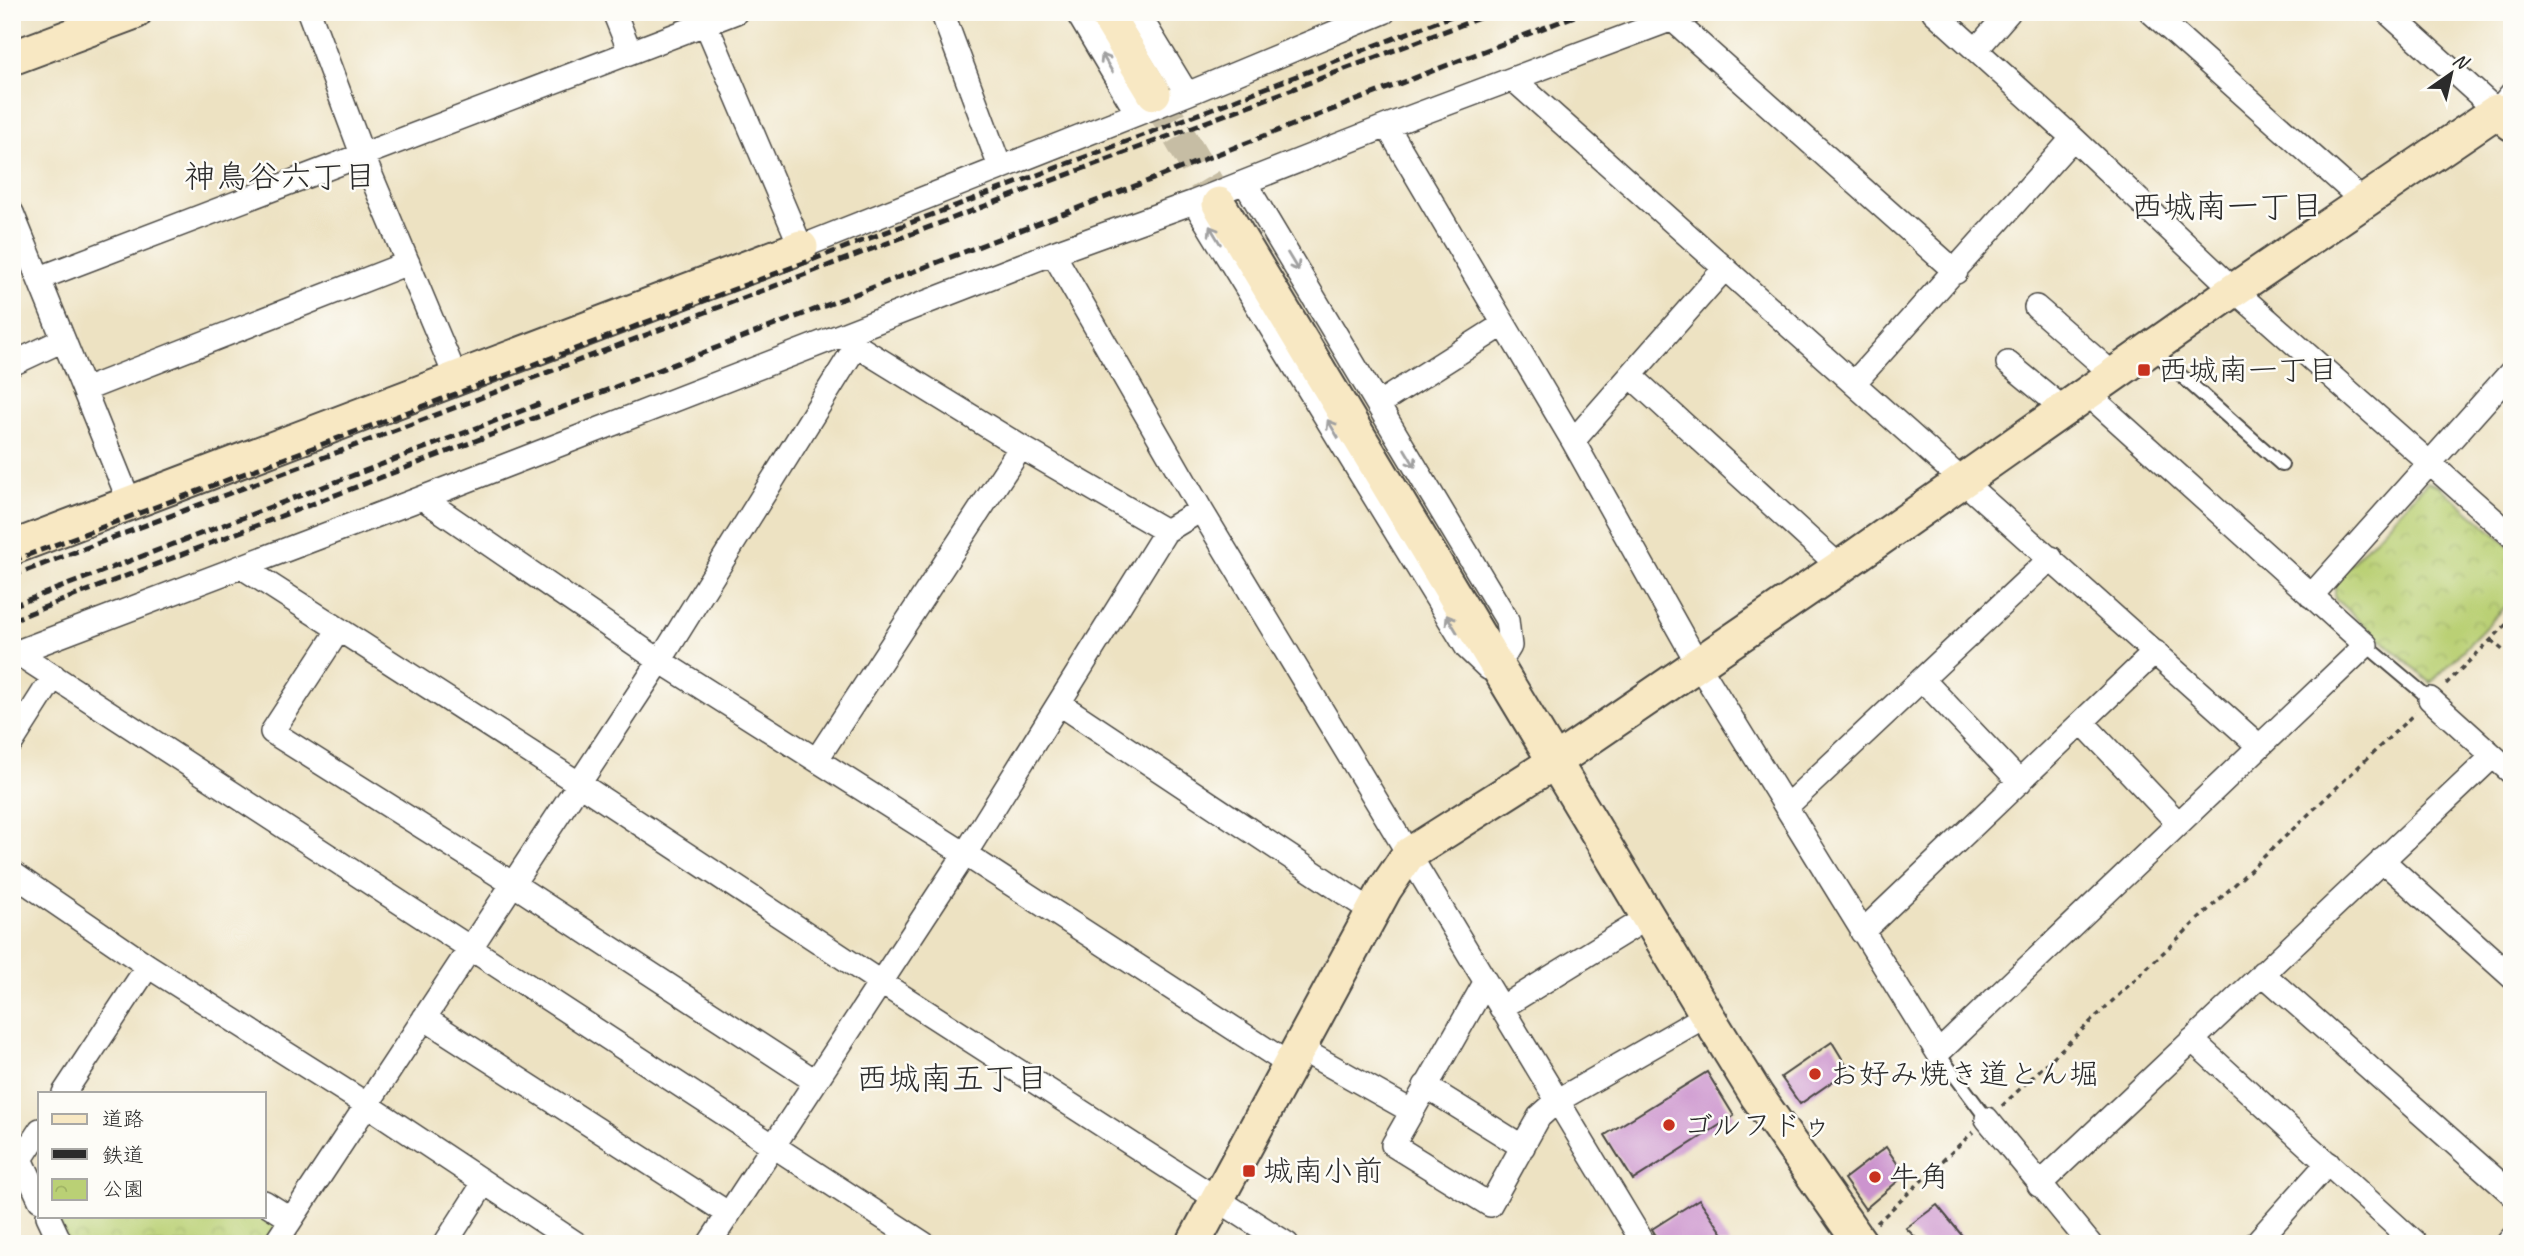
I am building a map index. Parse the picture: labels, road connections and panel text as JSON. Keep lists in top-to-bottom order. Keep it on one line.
{"districts":["神鳥谷六丁目","西城南一丁目","西城南五丁目"],"places":{"transit":["西城南一丁目","城南小前"],"other":["お好み焼き道とん堀","ゴルフドゥ","牛角"]},"legend":["道路","鉄道","公園"],"north":"top right"}
